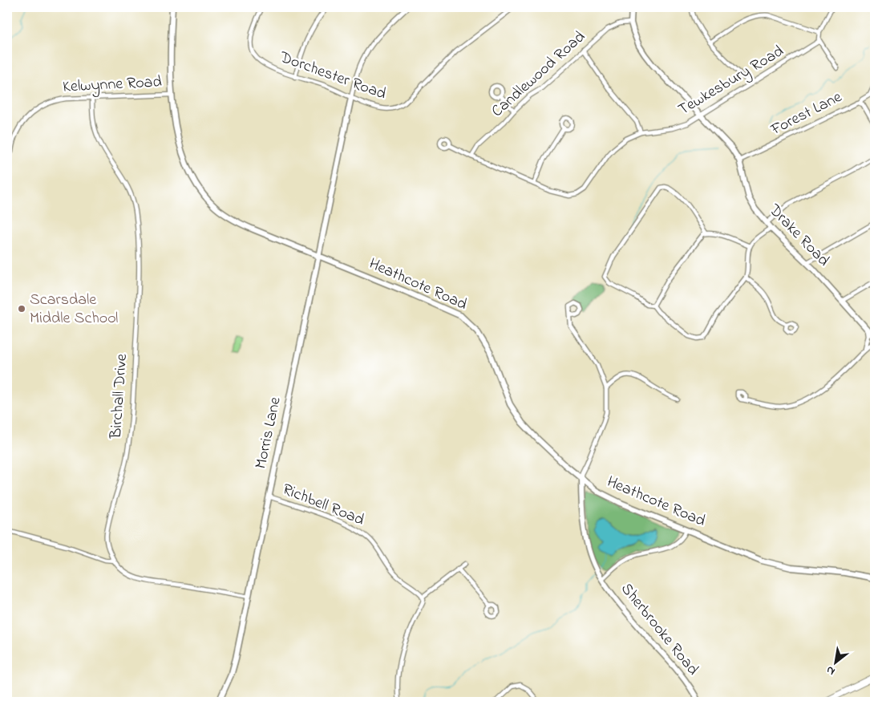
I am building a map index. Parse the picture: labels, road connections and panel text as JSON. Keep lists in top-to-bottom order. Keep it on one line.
{"streets":{"street":["Candlewood Road","Dorchester Road","Tewkesbury Road","Kelwynne Road","Forest Lane","Drake Road","Heathcote Road","Birchall Drive","Morris Lane","Richbell Road","Sherbrooke Road"]},"crossings":[["Candlewood Road","Tewkesbury Road"],["Candlewood Road","Drake Road"],["Dorchester Road","Morris Lane"],["Tewkesbury Road","Drake Road"],["Kelwynne Road","Heathcote Road"],["Kelwynne Road","Birchall Drive"],["Forest Lane","Drake Road"],["Heathcote Road","Morris Lane"],["Heathcote Road","Sherbrooke Road"],["Birchall Drive","Morris Lane"],["Morris Lane","Richbell Road"]],"places":["Scarsdale Middle School"],"north":"bottom left"}
